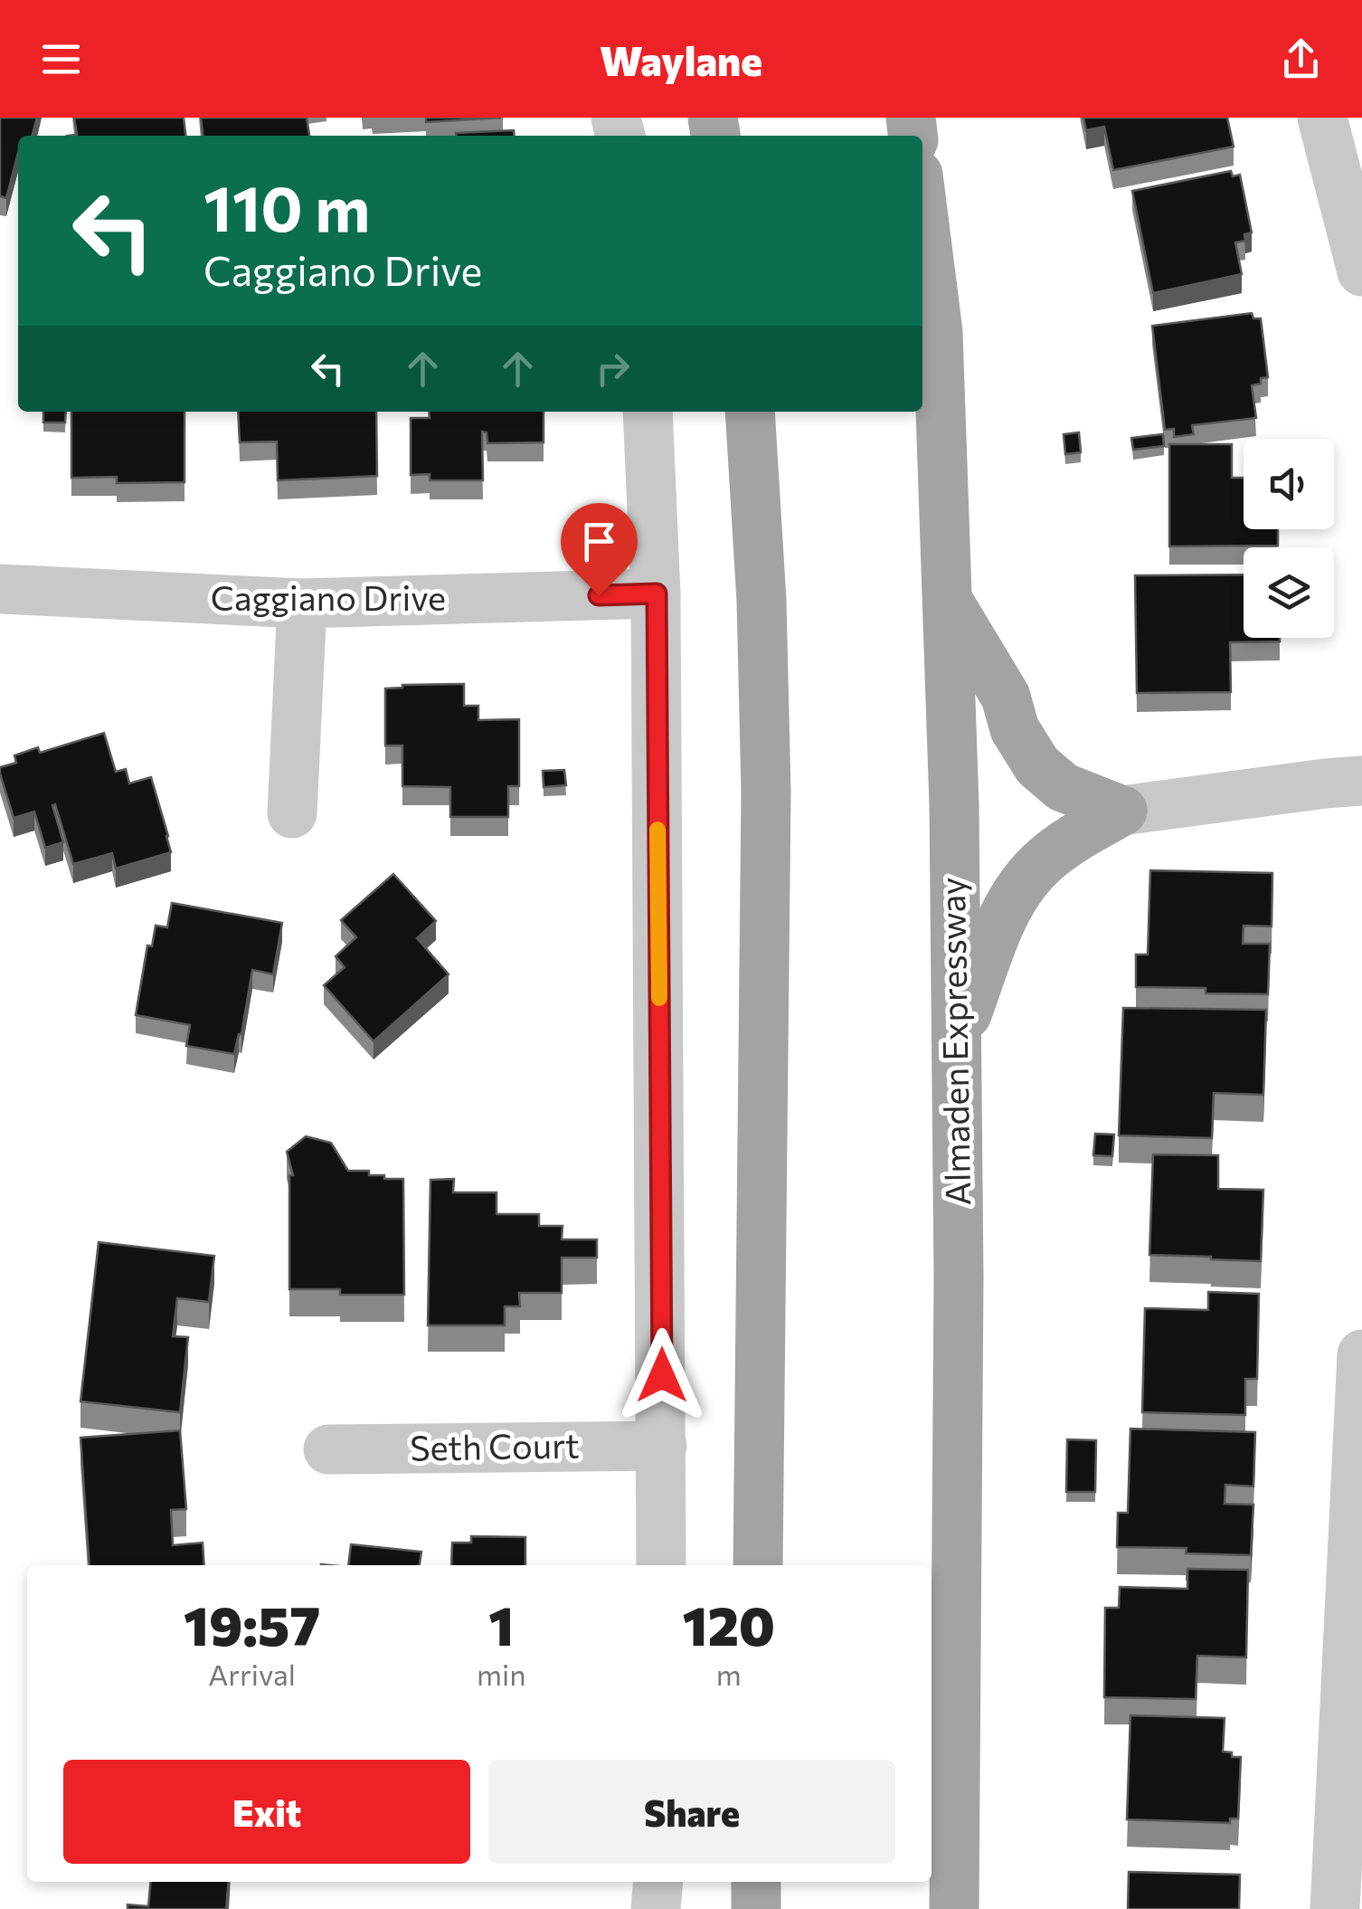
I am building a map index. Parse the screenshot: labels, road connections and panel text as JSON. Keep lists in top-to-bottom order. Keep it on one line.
{"streets":{"main road":["Almaden Expressway"],"street":["Caggiano Drive","Seth Court"]},"page":{"header":"Waylane","turn":["110 m","Caggiano Drive"],"eta":["19:57","Arrival","1","min","120","m"],"buttons":["Exit","Share"]}}
